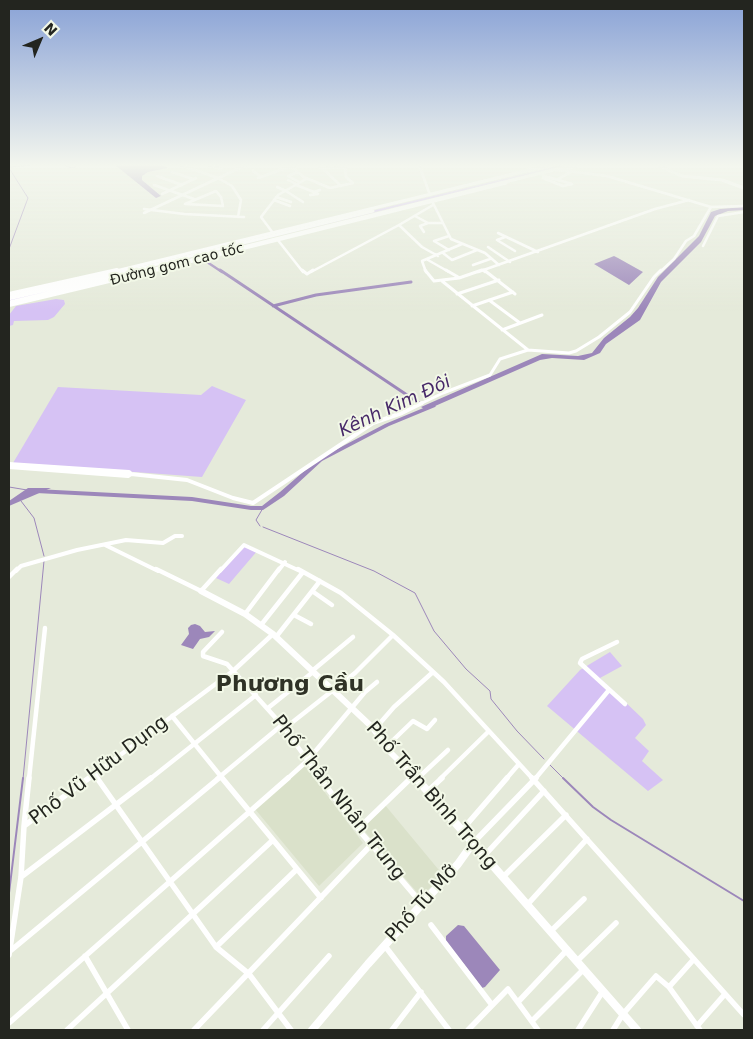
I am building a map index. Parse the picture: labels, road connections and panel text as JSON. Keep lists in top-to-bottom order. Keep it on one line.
{"streets":{"main road":["Đường gom cao tốc","Phố Trần Bình Trọng","Phố Tú Mỡ"],"street":["Phố Vũ Hữu Dụng","Phố Thân Nhân Trung"]},"crossings":[["Phố Vũ Hữu Dụng","Phố Trần Bình Trọng"],["Phố Vũ Hữu Dụng","Phố Thân Nhân Trung"],["Phố Trần Bình Trọng","Phố Tú Mỡ"],["Phố Thân Nhân Trung","Phố Tú Mỡ"]],"districts":["Phương Cầu"],"water":["Kênh Kim Đôi"],"north":"top right"}
